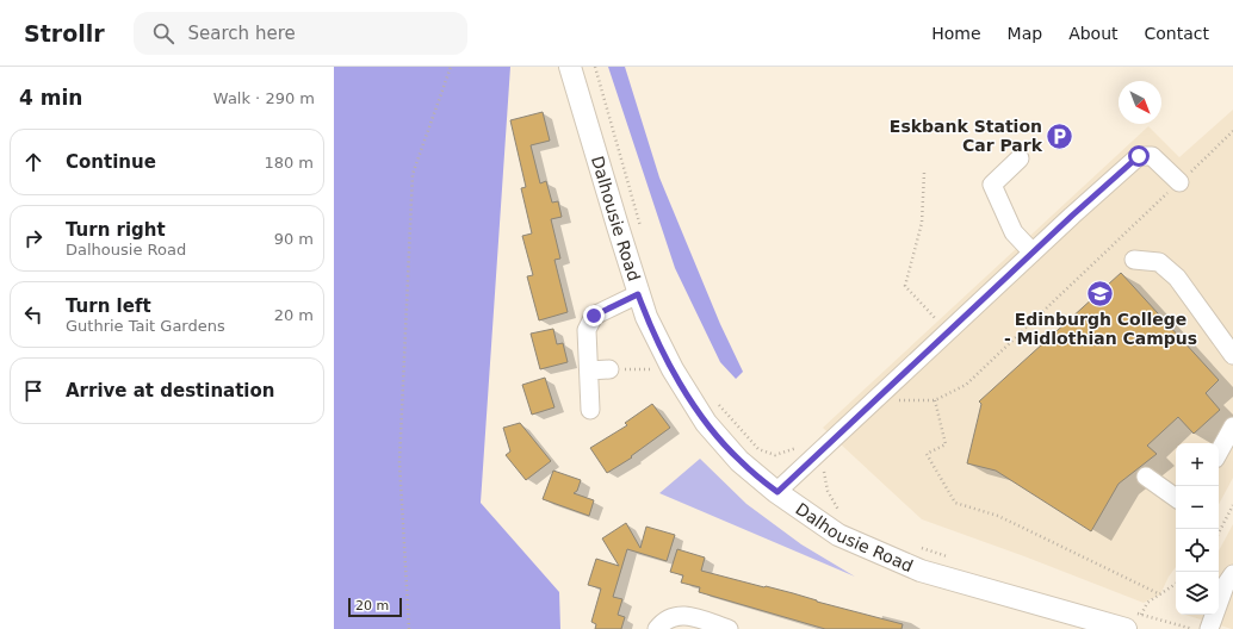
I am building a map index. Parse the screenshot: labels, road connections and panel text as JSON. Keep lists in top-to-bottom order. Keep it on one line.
{"streets":{"main road":["Dalhousie Road"]},"places":{"parking":["Eskbank Station Car Park"],"school or university":["Edinburgh College - Midlothian Campus"]},"scale_bar":"20 m","north":"bottom right","page":{"header":"Strollr","search":"Search here","nav":["Home","Map","About","Contact"],"heading":["4 min","Walk · 290 m"],"list":[["Continue","180 m"],["Turn right","Dalhousie Road","90 m"],["Turn left","Guthrie Tait Gardens","20 m"],"Arrive at destination"],"map_buttons":["+","−"],"scale":"20 m"}}
